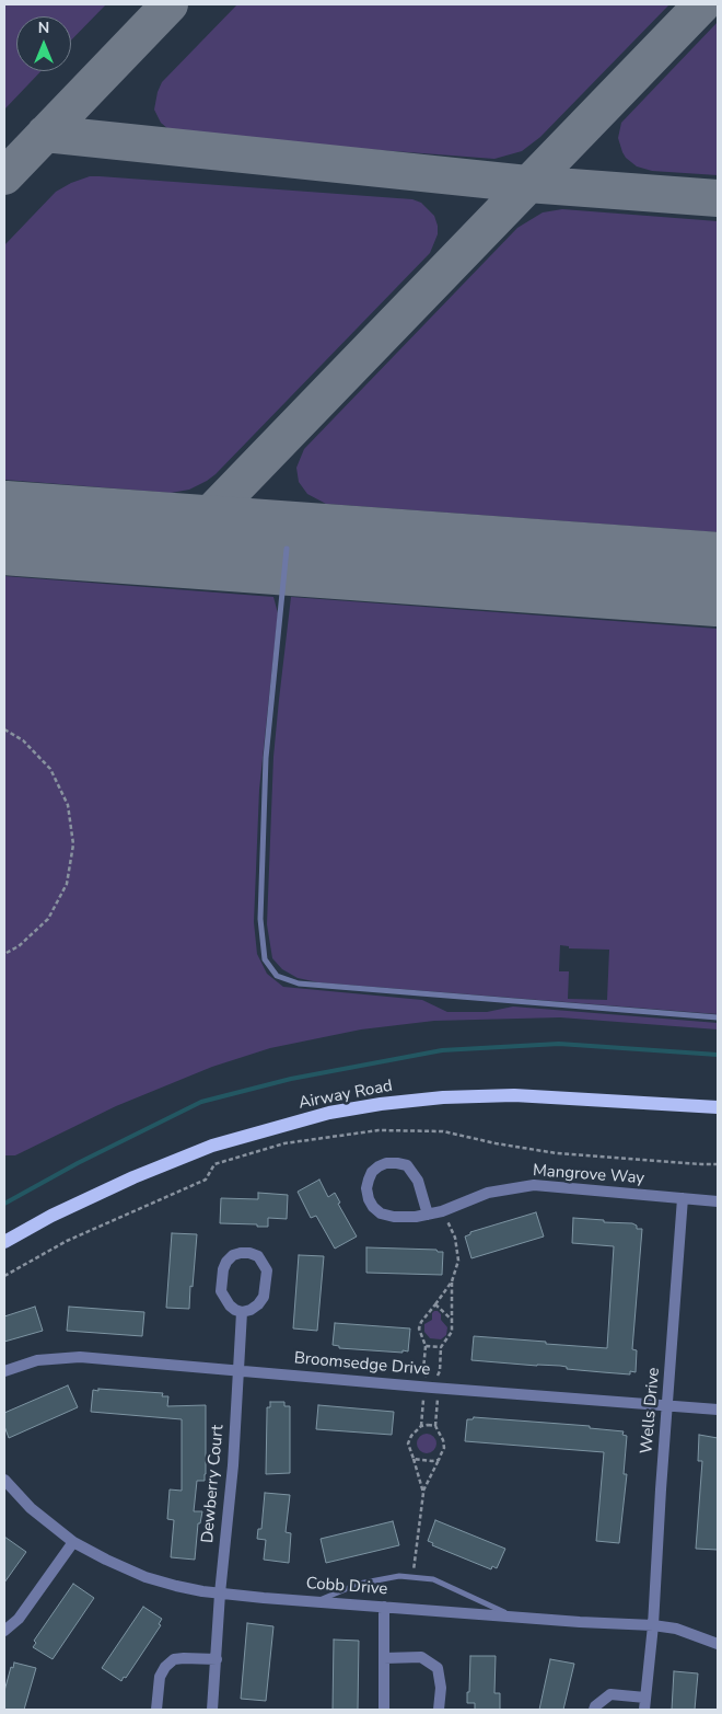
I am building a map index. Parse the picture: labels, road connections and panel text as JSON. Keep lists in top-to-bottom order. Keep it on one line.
{"streets":{"main road":["Airway Road"],"street":["Mangrove Way","Broomsedge Drive","Wells Drive","Dewberry Court","Cobb Drive"]},"crossings":[["Mangrove Way","Wells Drive"],["Broomsedge Drive","Wells Drive"],["Broomsedge Drive","Dewberry Court"],["Wells Drive","Cobb Drive"],["Dewberry Court","Cobb Drive"]],"north":"top"}
